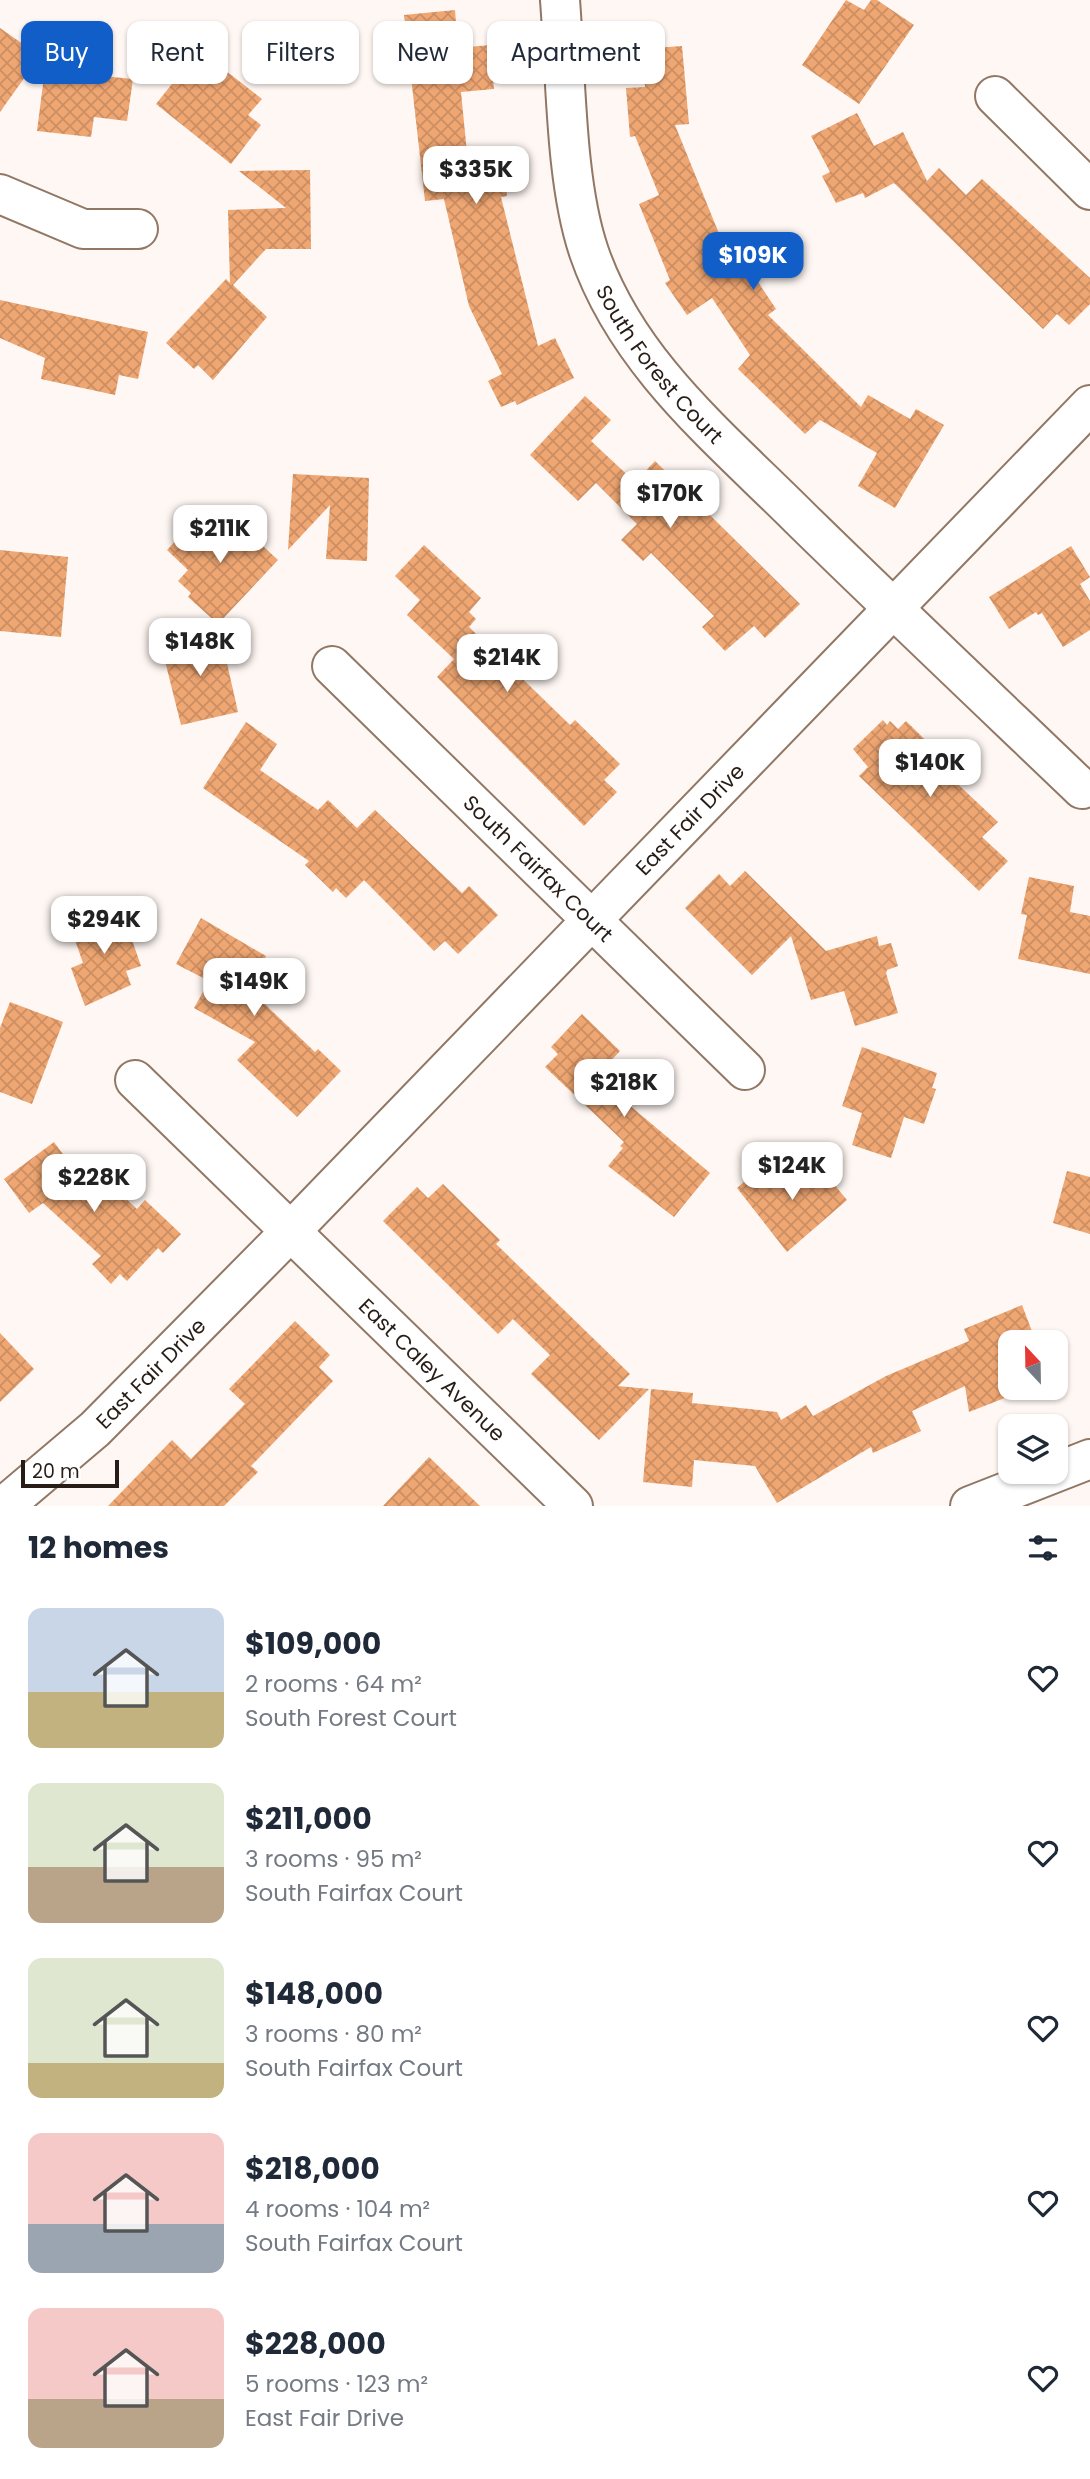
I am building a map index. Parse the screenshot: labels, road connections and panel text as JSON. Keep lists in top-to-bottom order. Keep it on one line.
{"streets":{"street":["South Forest Court","East Fair Drive","South Fairfax Court","East Caley Avenue"]},"crossings":[["South Forest Court","East Fair Drive"],["East Fair Drive","South Fairfax Court"],["East Fair Drive","East Caley Avenue"]],"scale_bar":"20 m","north":"top","page":{"chip":["Buy","Rent","Filters","New","Apartment"],"price":["$335K","$109K","$170K","$211K","$148K","$214K","$140K","$294K","$149K","$218K","$124K","$228K"],"scale":"20 m","heading":"12 homes","list":[{"name":"$109,000","note":"2 rooms · 64 m² · South Forest Court"},{"name":"$211,000","note":"3 rooms · 95 m² · South Fairfax Court"},{"name":"$148,000","note":"3 rooms · 80 m² · South Fairfax Court"},{"name":"$218,000","note":"4 rooms · 104 m² · South Fairfax Court"},{"name":"$228,000","note":"5 rooms · 123 m² · East Fair Drive"}]}}
